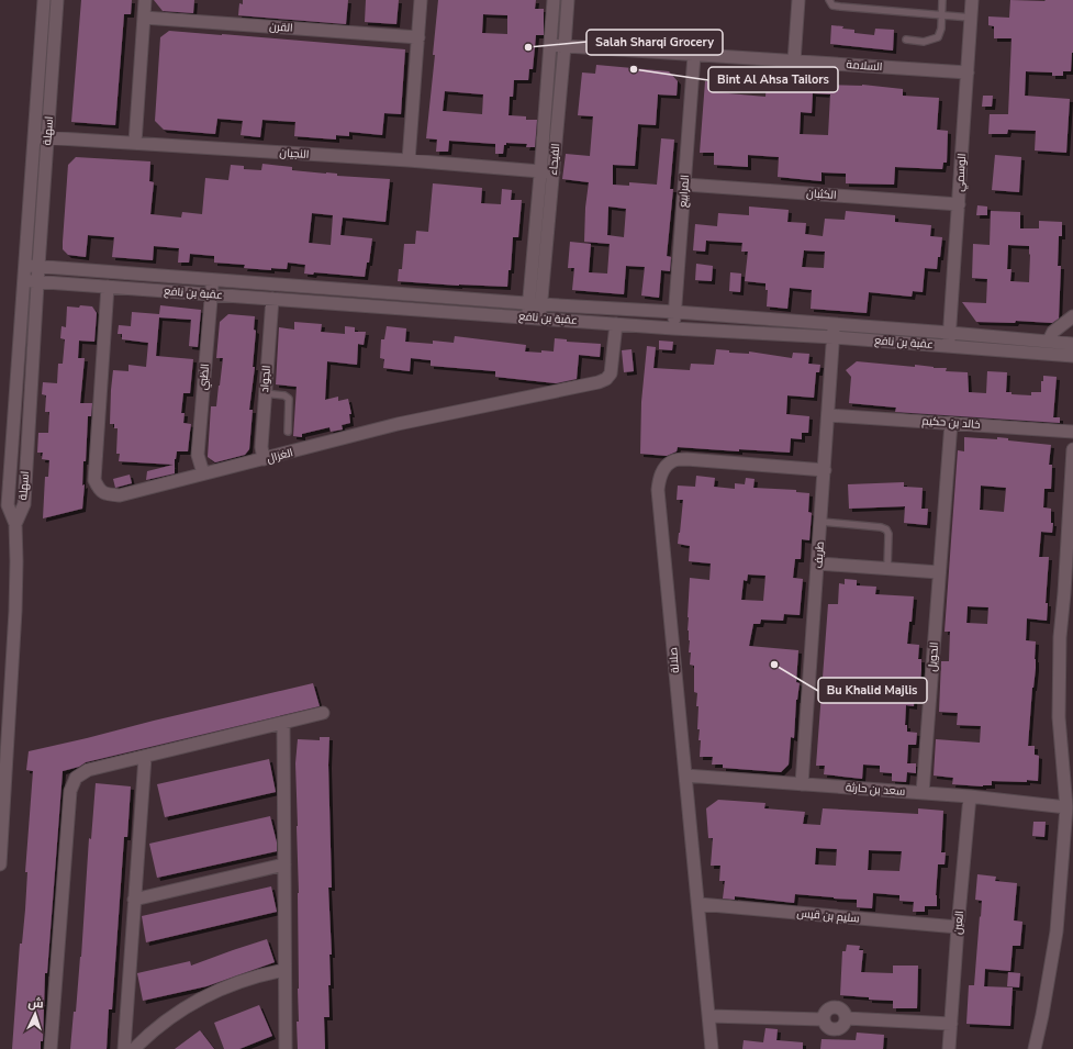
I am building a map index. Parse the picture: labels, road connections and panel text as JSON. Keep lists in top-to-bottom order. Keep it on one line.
{"streets":{"street":["القرن","السلامة","اسهلة","النجيان","الفيحاء","الوسمي","المرابيع","الكثبان","عقبة بن نافع","الظبي","الجواد","خالد بن حكيم","الغزال","طريف","الحويل","صلالة","سعد بن حارثة","سليم بن قيس","العين"]},"crossings":[["السلامة","الفيحاء"],["السلامة","الوسمي"],["السلامة","المرابيع"],["اسهلة","النجيان"],["اسهلة","عقبة بن نافع"],["النجيان","الفيحاء"],["الفيحاء","عقبة بن نافع"],["الوسمي","الكثبان"],["الوسمي","عقبة بن نافع"],["المرابيع","الكثبان"],["المرابيع","عقبة بن نافع"],["عقبة بن نافع","الظبي"],["عقبة بن نافع","الجواد"],["عقبة بن نافع","الغزال"],["عقبة بن نافع","طريف"],["الظبي","الغزال"],["الجواد","الغزال"],["خالد بن حكيم","طريف"],["خالد بن حكيم","الحويل"],["طريف","صلالة"],["طريف","سعد بن حارثة"],["الحويل","سعد بن حارثة"],["صلالة","سعد بن حارثة"],["صلالة","سليم بن قيس"],["سعد بن حارثة","العين"],["سليم بن قيس","العين"]],"places":["Salah Sharqi Grocery","Bint Al Ahsa Tailors","Bu Khalid Majlis"],"north":"top"}
